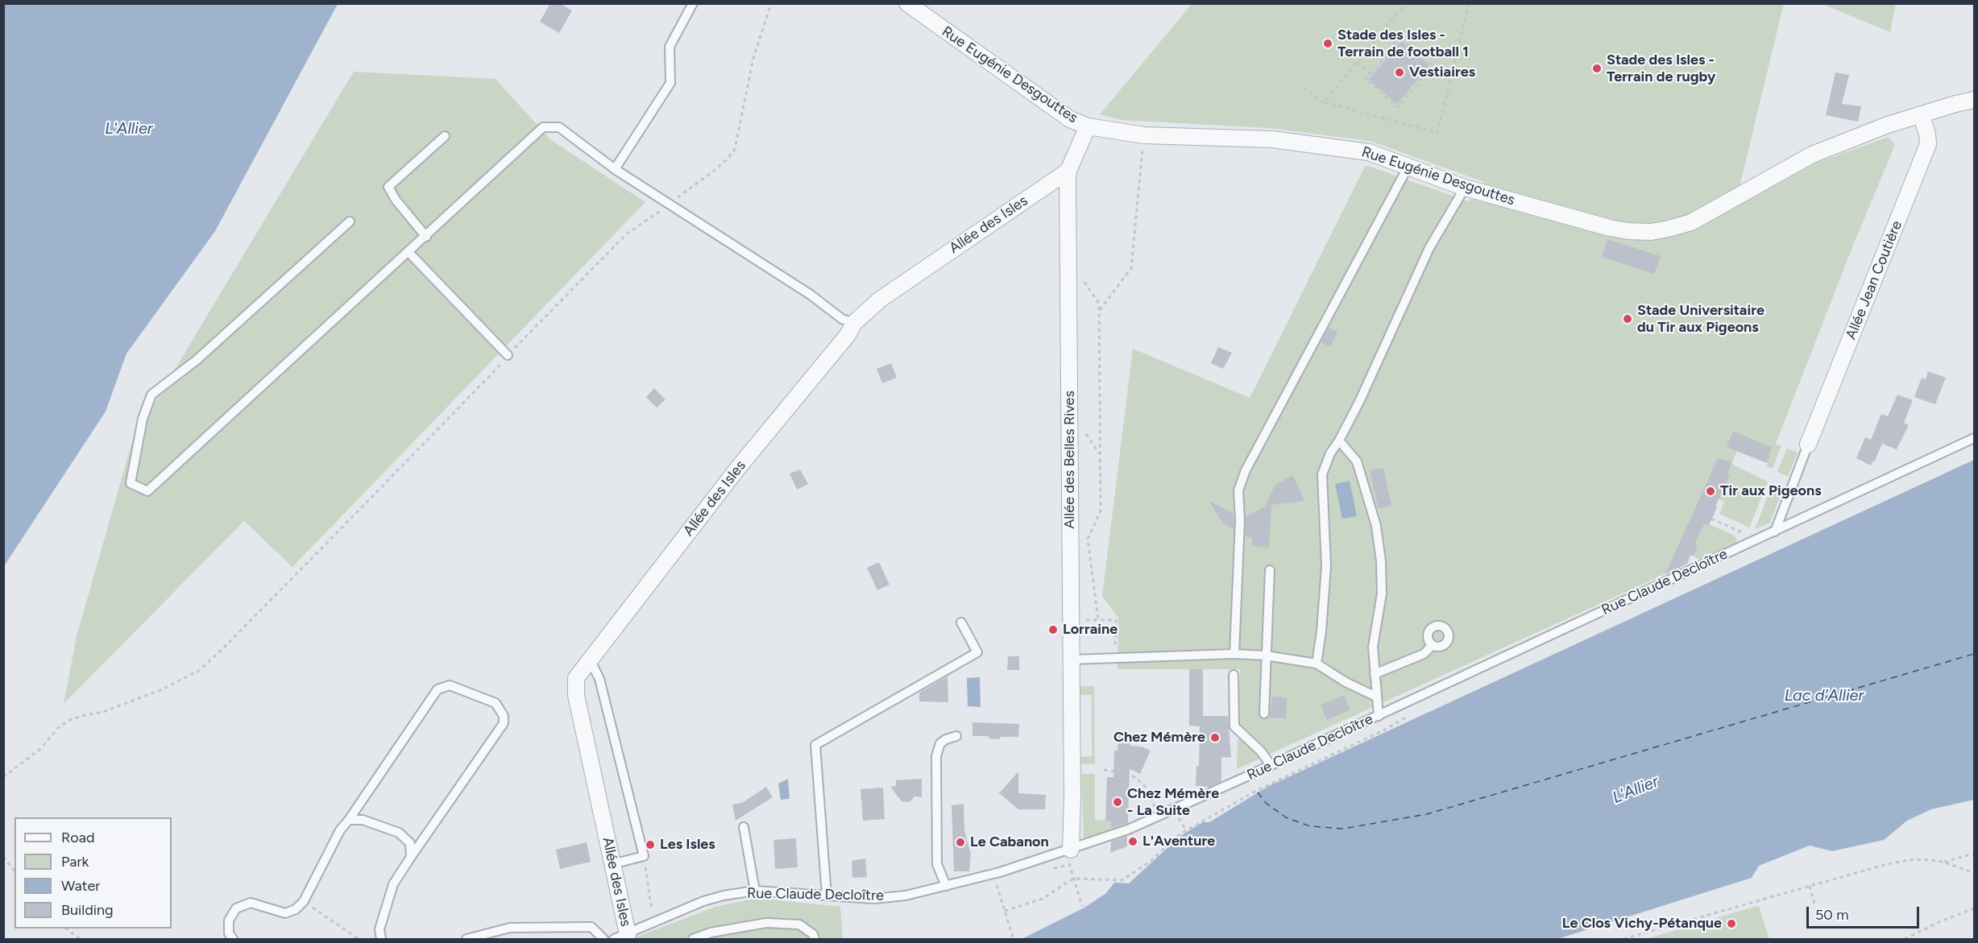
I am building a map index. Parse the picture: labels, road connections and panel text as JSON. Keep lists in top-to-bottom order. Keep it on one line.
{"streets":{"street":["Rue Eugénie Desgouttes","Allée des Isles","Allée Jean Coutière","Allée des Belles Rives"],"lane":["Rue Claude Decloître"]},"crossings":[["Rue Eugénie Desgouttes","Allée Jean Coutière"],["Rue Eugénie Desgouttes","Allée des Belles Rives"],["Allée des Isles","Allée des Belles Rives"],["Allée des Isles","Rue Claude Decloître"],["Allée des Belles Rives","Rue Claude Decloître"]],"water":["L'Allier","Lac d'Allier"],"places":["Stade des Isles - Terrain de football 1","Stade des Isles - Terrain de rugby","Vestiaires","Stade Universitaire du Tir aux Pigeons","Tir aux Pigeons","Lorraine","Chez Mémère","Chez Mémère - La Suite","L'Aventure","Le Cabanon","Les Isles","Le Clos Vichy-Pétanque"],"legend":["Road","Park","Water","Building"],"scale_bar":"50 m"}
